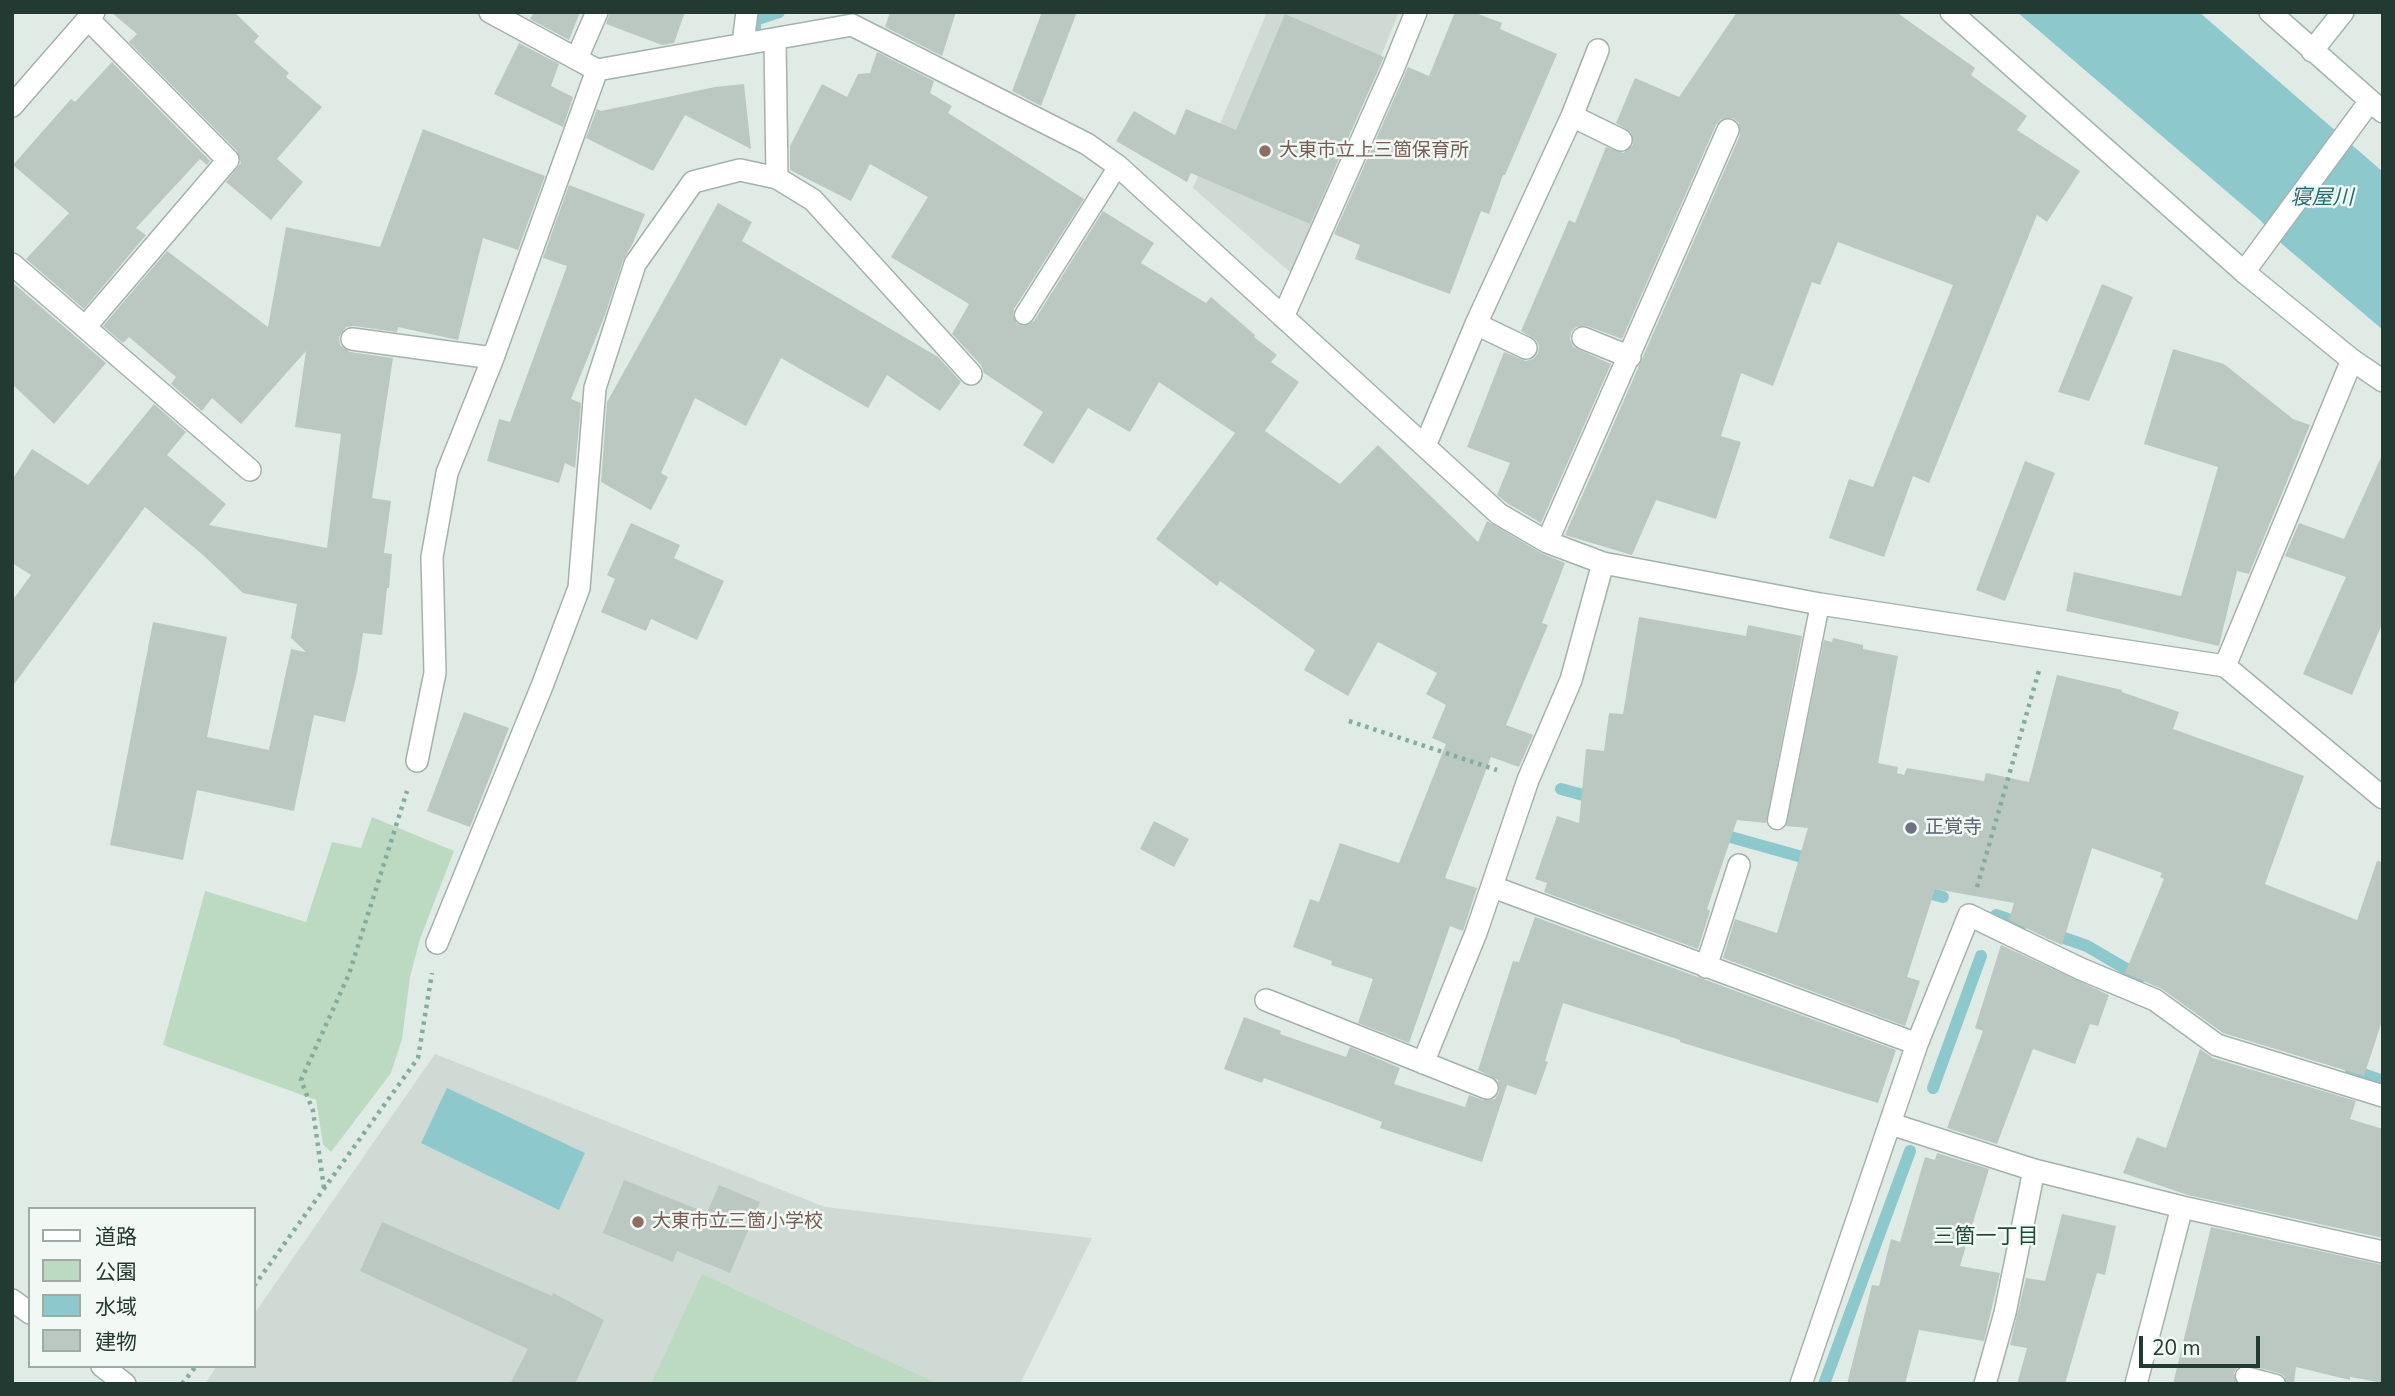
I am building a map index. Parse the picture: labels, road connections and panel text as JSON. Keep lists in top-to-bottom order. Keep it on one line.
{"districts":["三箇一丁目"],"water":["寝屋川"],"places":["大東市立上三箇保育所","正覚寺","大東市立三箇小学校"],"legend":["道路","公園","水域","建物"],"scale_bar":"20 m"}
